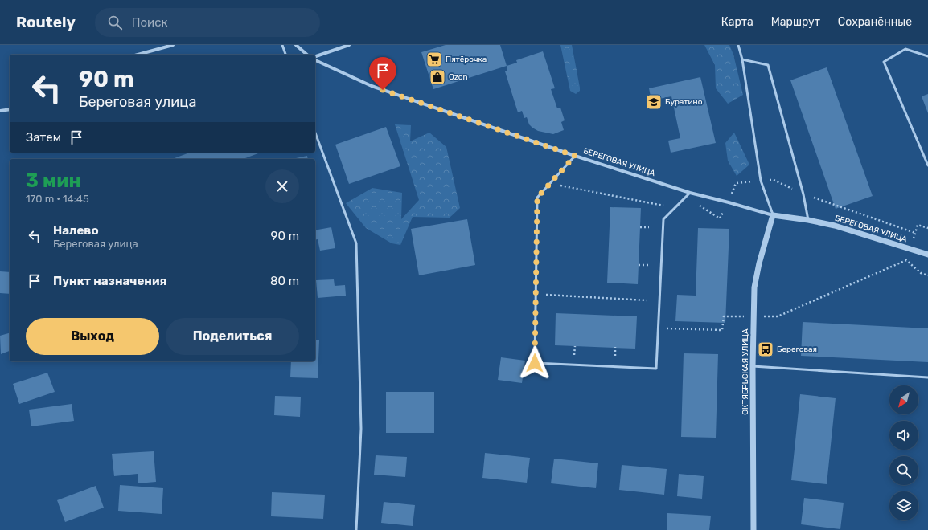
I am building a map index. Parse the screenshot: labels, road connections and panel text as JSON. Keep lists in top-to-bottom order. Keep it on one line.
{"streets":{"street":["БЕРЕГОВАЯ УЛИЦА","ОКТЯБРЬСКАЯ УЛИЦА"]},"crossings":[["БЕРЕГОВАЯ УЛИЦА","ОКТЯБРЬСКАЯ УЛИЦА"]],"places":{"supermarket":["Пятёрочка"],"shop":["Ozon"],"school or university":["Буратино"],"bus stop":["Береговая"]},"north":"bottom left","page":{"header":"Routely","search":"Поиск","nav":["Карта","Маршрут","Сохранённые"],"turn":["90 m","Береговая улица"],"then":"Затем","heading":["3 мин","170 m · 14:45"],"list":[{"name":"Налево","note":"Береговая улица","value":"90 m"},{"name":"Пункт назначения","value":"80 m"}],"buttons":["Выход","Поделиться"]}}
